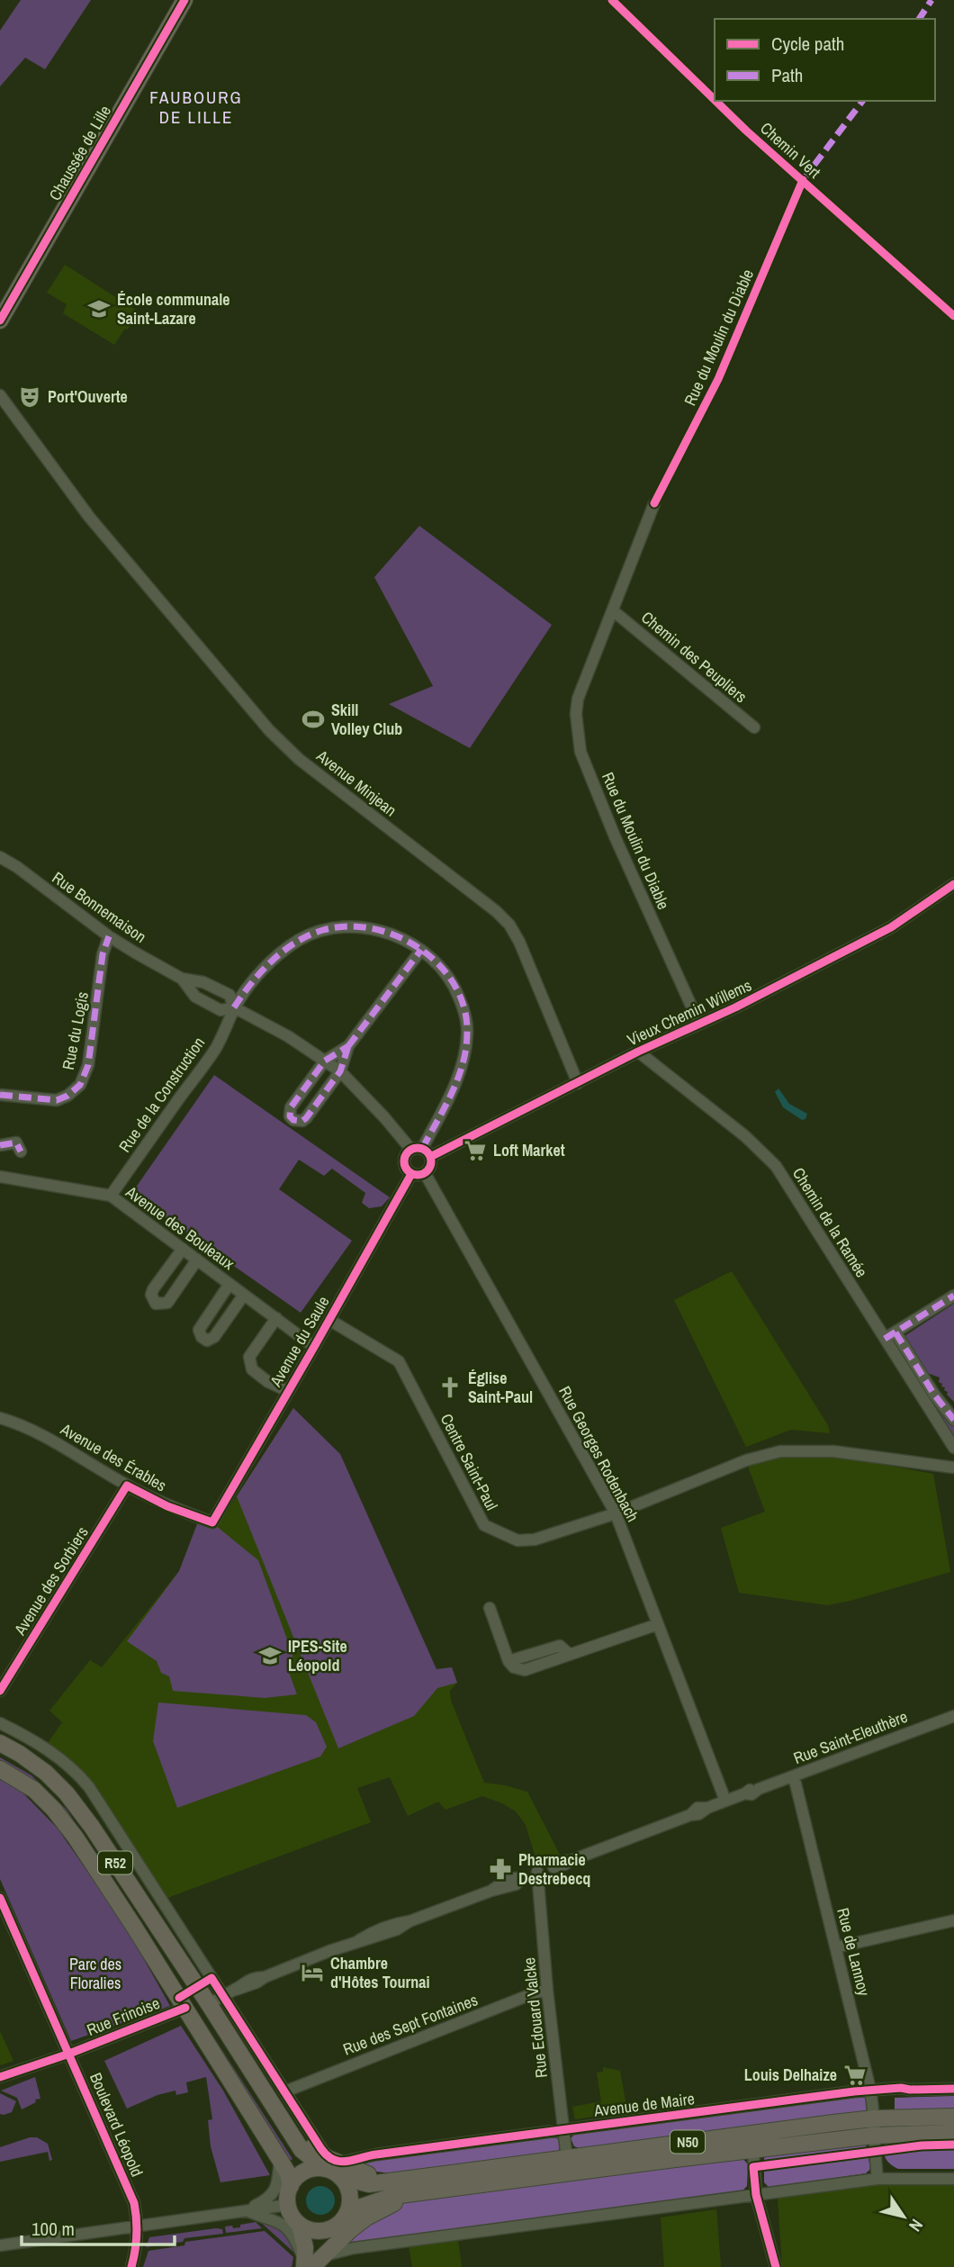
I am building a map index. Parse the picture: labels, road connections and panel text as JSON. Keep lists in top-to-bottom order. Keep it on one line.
{"streets":{"main road":["Chaussée de Lille","R52","N50"],"street":["Rue du Moulin du Diable","Chemin des Peupliers","Avenue Minjean","Rue Bonnemaison","Vieux Chemin Willems","Rue du Logis","Rue de la Construction","Chemin de la Ramée","Avenue des Bouleaux","Avenue du Saule","Rue Georges Rodenbach","Avenue des Érables","Centre Saint-Paul","Avenue des Sorbiers","Rue Saint-Eleuthère","Rue de Lannoy","Rue Frinoise","Rue Edouard Valcke","Rue des Sept Fontaines","Avenue de Maire","Boulevard Léopold"],"cycle path":["Chemin Vert"]},"crossings":[["Rue du Moulin du Diable","Chemin des Peupliers"],["Rue du Moulin du Diable","Vieux Chemin Willems"],["Avenue Minjean","Vieux Chemin Willems"],["Rue Bonnemaison","Vieux Chemin Willems"],["Rue Bonnemaison","Rue du Logis"],["Rue Bonnemaison","Rue de la Construction"],["Rue Bonnemaison","Avenue du Saule"],["Rue Bonnemaison","Rue Georges Rodenbach"],["Vieux Chemin Willems","Rue de la Construction"],["Vieux Chemin Willems","Chemin de la Ramée"],["Vieux Chemin Willems","Avenue du Saule"],["Vieux Chemin Willems","Rue Georges Rodenbach"],["Rue de la Construction","Avenue des Bouleaux"],["Rue de la Construction","Avenue du Saule"],["Rue de la Construction","Rue Georges Rodenbach"],["Avenue des Bouleaux","Avenue du Saule"],["Avenue du Saule","Rue Georges Rodenbach"],["Avenue du Saule","Avenue des Érables"],["Avenue du Saule","Centre Saint-Paul"],["Rue Georges Rodenbach","Centre Saint-Paul"],["Rue Georges Rodenbach","Rue Saint-Eleuthère"],["Avenue des Érables","Avenue des Sorbiers"],["Rue Saint-Eleuthère","R52"],["Rue Saint-Eleuthère","Rue de Lannoy"],["Rue Saint-Eleuthère","Rue Edouard Valcke"],["R52","Rue Frinoise"],["R52","Avenue de Maire"],["R52","N50"],["Rue de Lannoy","Avenue de Maire"],["Rue de Lannoy","N50"],["Rue Frinoise","Boulevard Léopold"],["Rue Edouard Valcke","Rue des Sept Fontaines"],["Rue Edouard Valcke","Avenue de Maire"],["Rue Edouard Valcke","N50"],["Avenue de Maire","N50"]],"districts":["FAUBOURG DE LILLE"],"parks":["Parc des Floralies"],"places":{"school or university":["École communale Saint-Lazare","IPES-Site Léopold"],"theatre":["Port'Ouverte"],"sports":["Skill Volley Club"],"supermarket":["Loft Market","Louis Delhaize"],"church":["Église Saint-Paul"],"pharmacy":["Pharmacie Destrebecq"],"hotel":["Chambre d'Hôtes Tournai"]},"legend":["Cycle path","Path"],"scale_bar":"100 m","north":"bottom right"}
